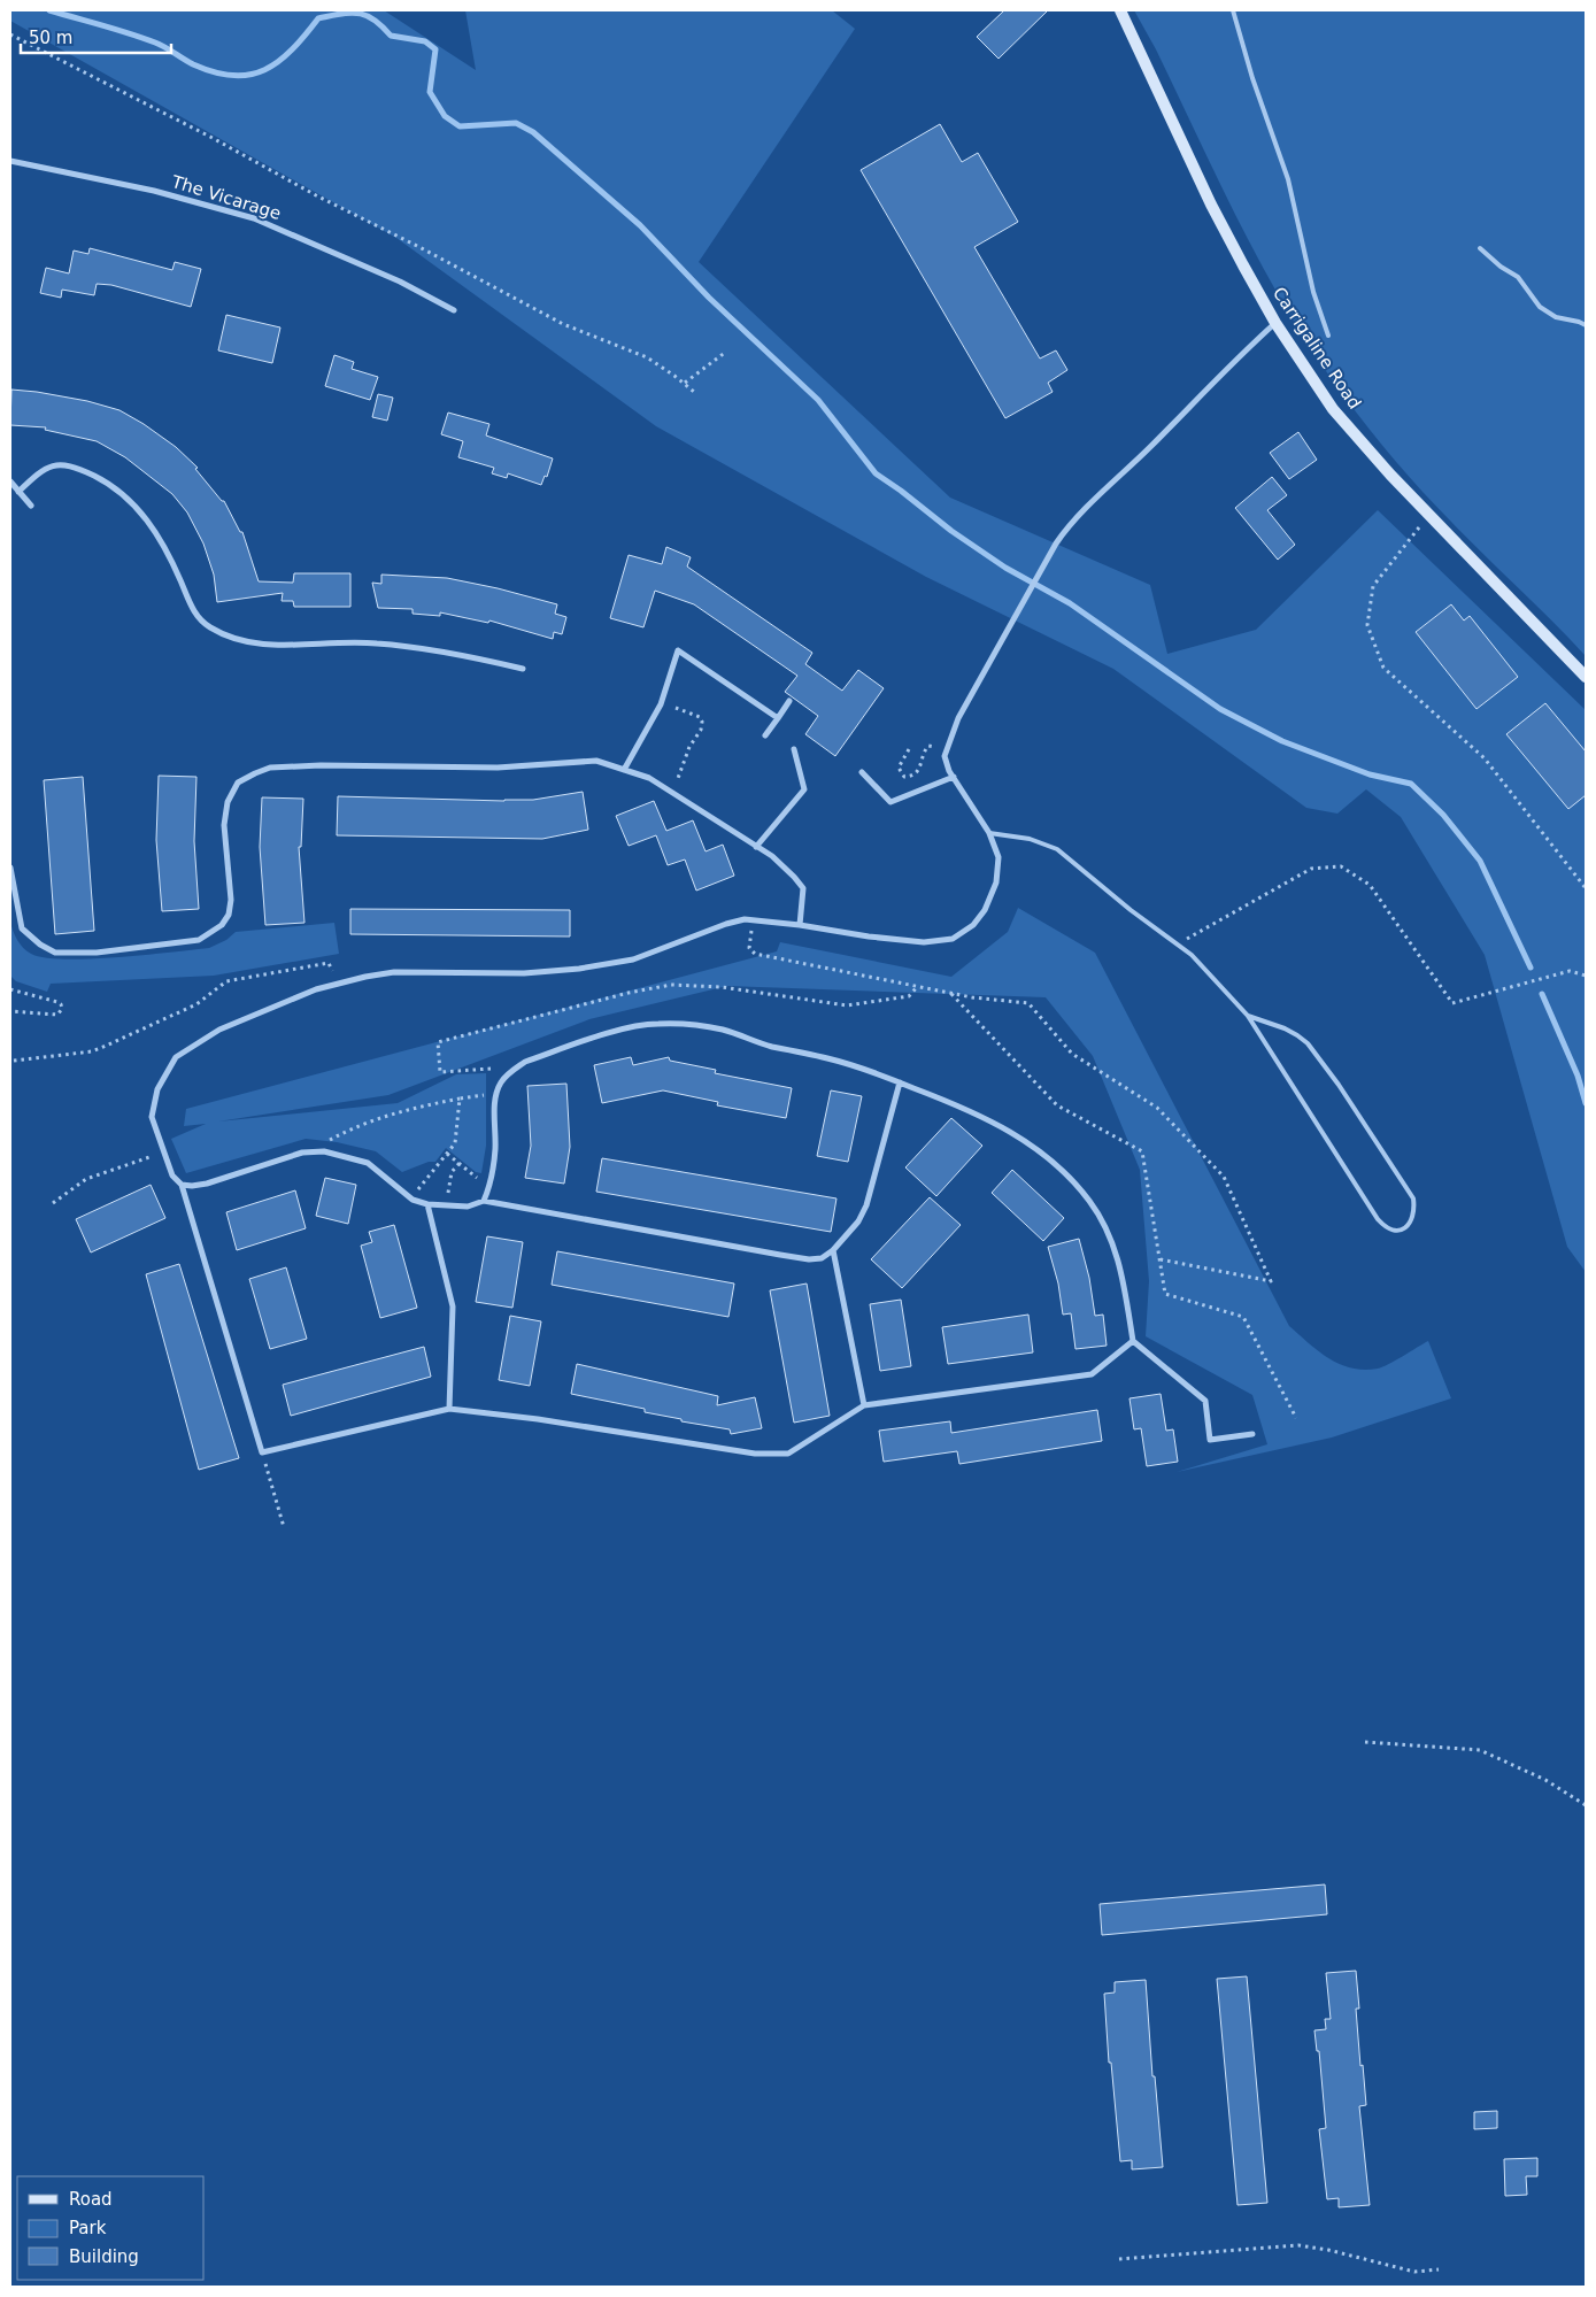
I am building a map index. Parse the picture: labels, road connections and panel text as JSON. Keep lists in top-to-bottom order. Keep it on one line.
{"streets":{"main road":["Carrigaline Road"],"street":["The Vicarage"]},"legend":["Road","Park","Building"],"scale_bar":"50 m"}
